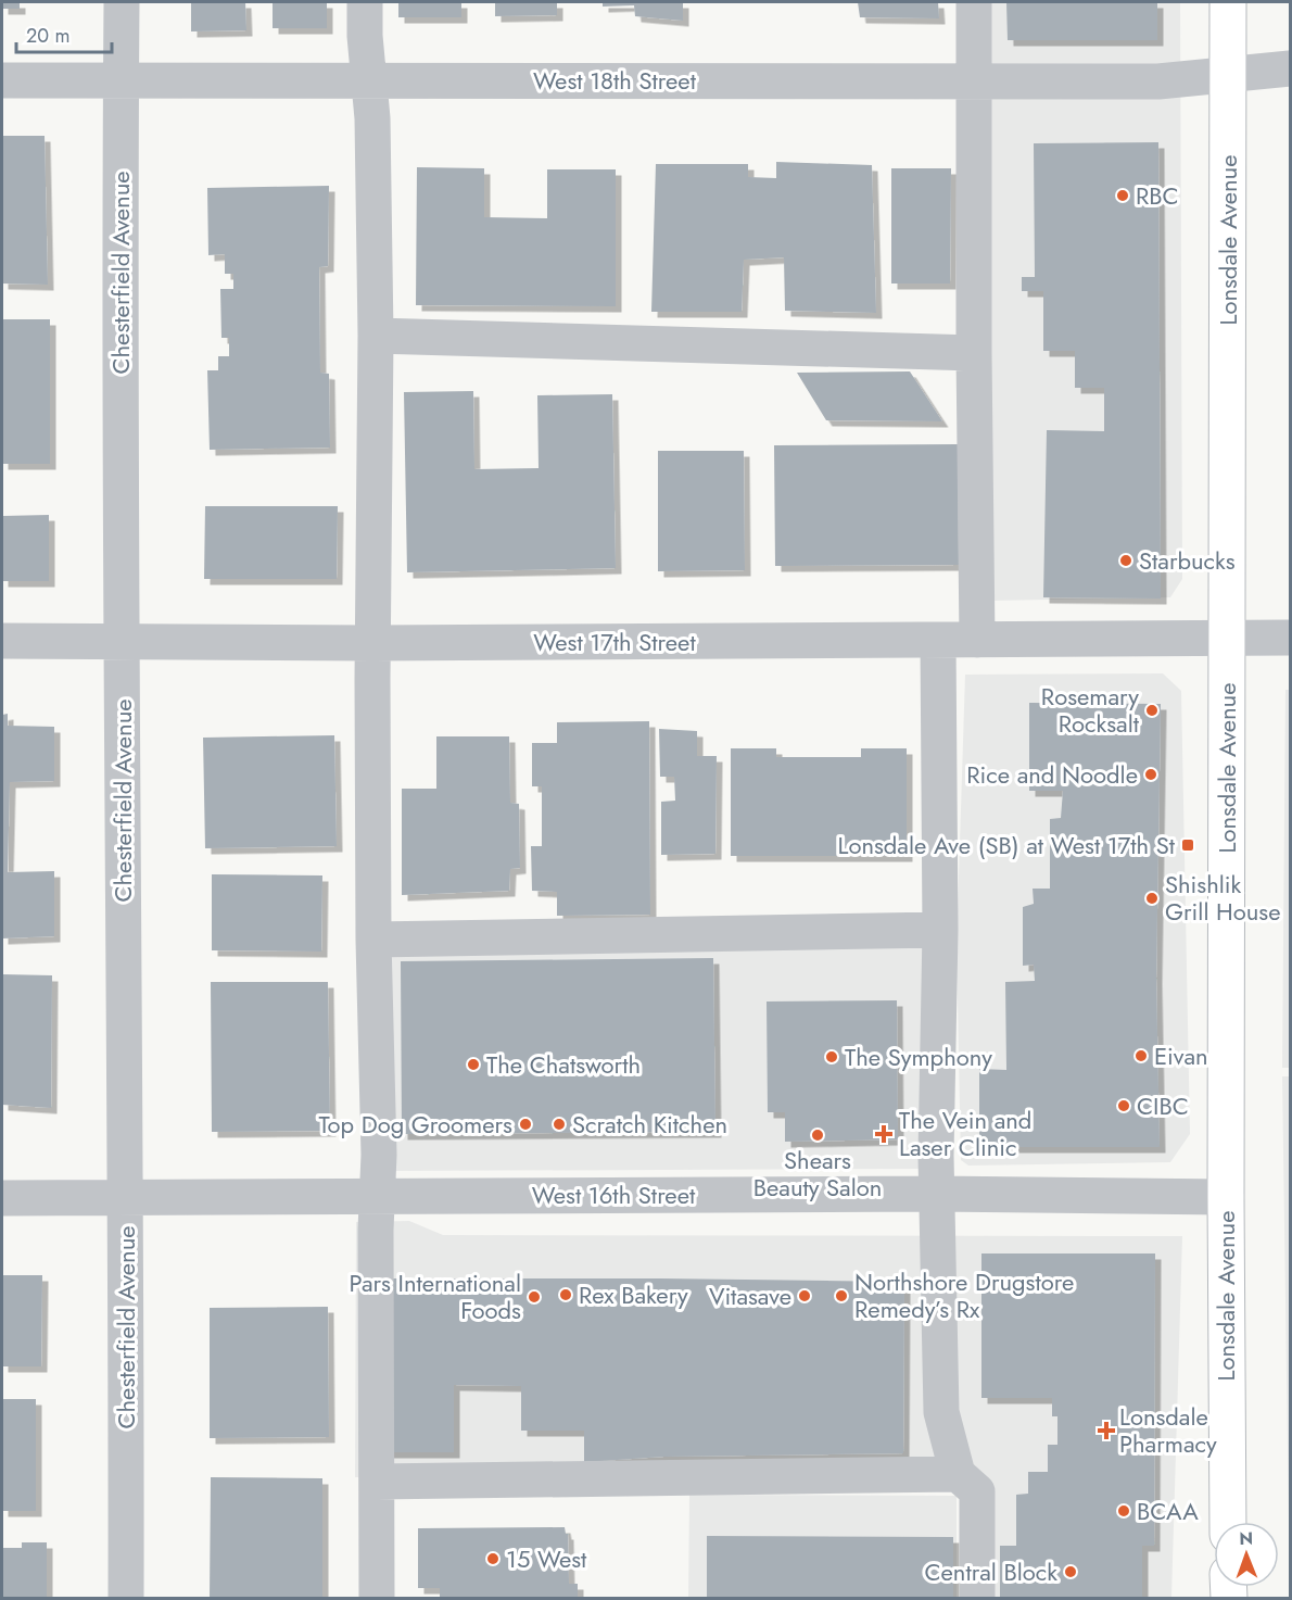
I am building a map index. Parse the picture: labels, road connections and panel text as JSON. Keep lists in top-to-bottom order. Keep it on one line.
{"streets":{"main road":["Lonsdale Avenue"],"street":["West 18th Street","Chesterfield Avenue","West 17th Street","West 16th Street"]},"crossings":[["West 18th Street","Lonsdale Avenue"],["West 18th Street","Chesterfield Avenue"],["Lonsdale Avenue","West 17th Street"],["Lonsdale Avenue","West 16th Street"],["Chesterfield Avenue","West 17th Street"],["Chesterfield Avenue","West 16th Street"]],"places":{"other":["RBC","Starbucks","Rosemary Rocksalt","Rice and Noodle","Shishlik Grill House","Eivan","The Symphony","The Chatsworth","CIBC","Top Dog Groomers","Scratch Kitchen","Shears Beauty Salon","Rex Bakery","Vitasave","Northshore Drugstore Remedy’s Rx","Pars International Foods","BCAA","15 West","Central Block"],"transit":["Lonsdale Ave (SB) at West 17th St"],"health":["The Vein and Laser Clinic","Lonsdale Pharmacy"]},"scale_bar":"20 m","north":"top"}
